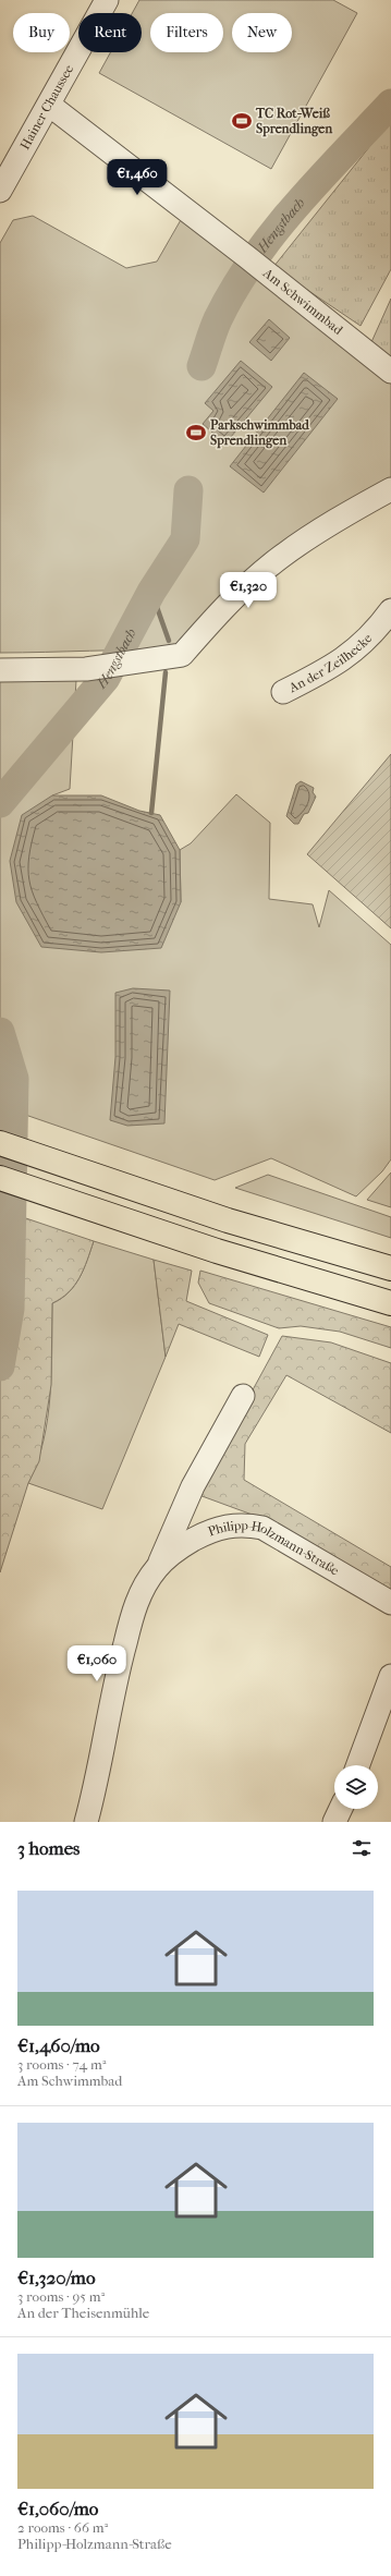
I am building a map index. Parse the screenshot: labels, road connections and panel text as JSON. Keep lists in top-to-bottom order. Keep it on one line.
{"streets":{"street":["Hainer Chaussee","Am Schwimmbad","An der Zeilhecke","Philipp-Holzmann-Straße"]},"crossings":[["Hainer Chaussee","Am Schwimmbad"]],"water":["Hengstbach"],"places":{"sports":["TC Rot-Weiß Sprendlingen","Parkschwimmbad Sprendlingen"]},"page":{"chip":["Buy","Rent","Filters","New"],"price":["€1,460","€1,320","€1,060"],"heading":"3 homes","list":[{"name":"€1,460/mo","note":"3 rooms · 74 m² · Am Schwimmbad"},{"name":"€1,320/mo","note":"3 rooms · 95 m² · An der Theisenmühle"},{"name":"€1,060/mo","note":"2 rooms · 66 m² · Philipp-Holzmann-Straße"}]}}
